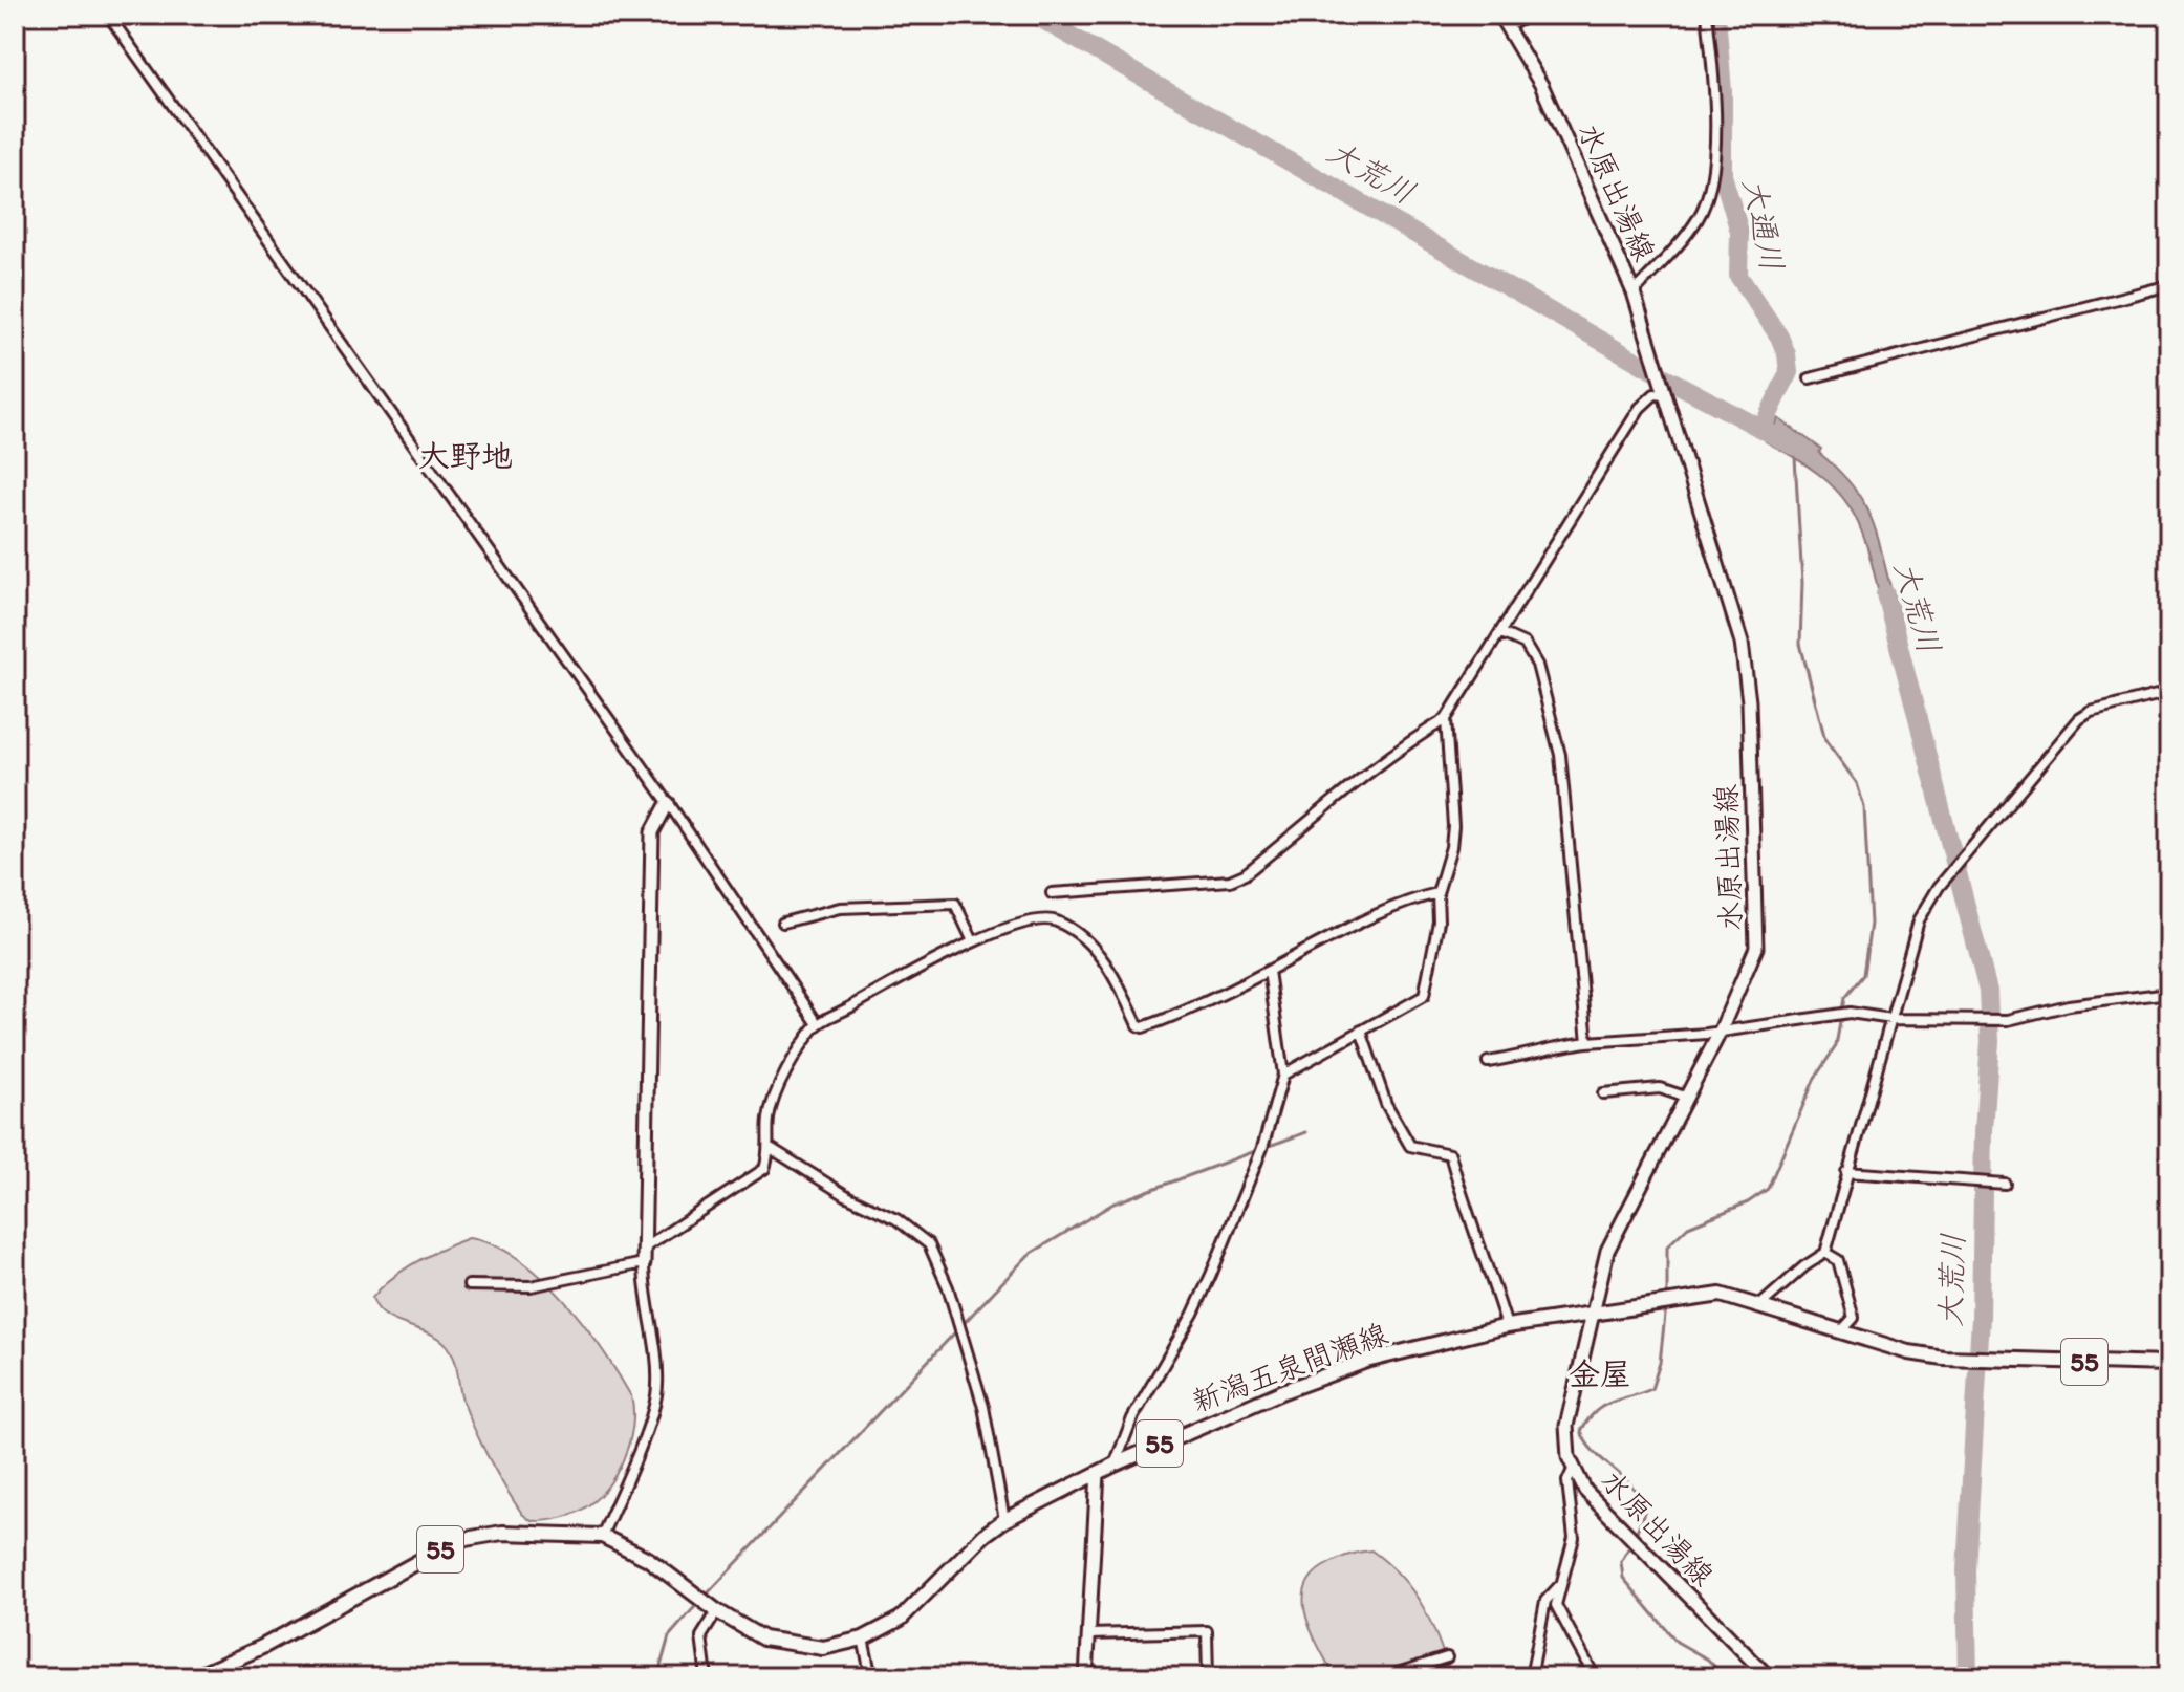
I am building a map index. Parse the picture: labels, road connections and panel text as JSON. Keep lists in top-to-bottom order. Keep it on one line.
{"streets":{"main road":["水原出湯線","55","新潟五泉間瀬線"]},"crossings":[["水原出湯線","新潟五泉間瀬線"]],"districts":["大野地","金屋"],"water":["大荒川","大通川"]}
